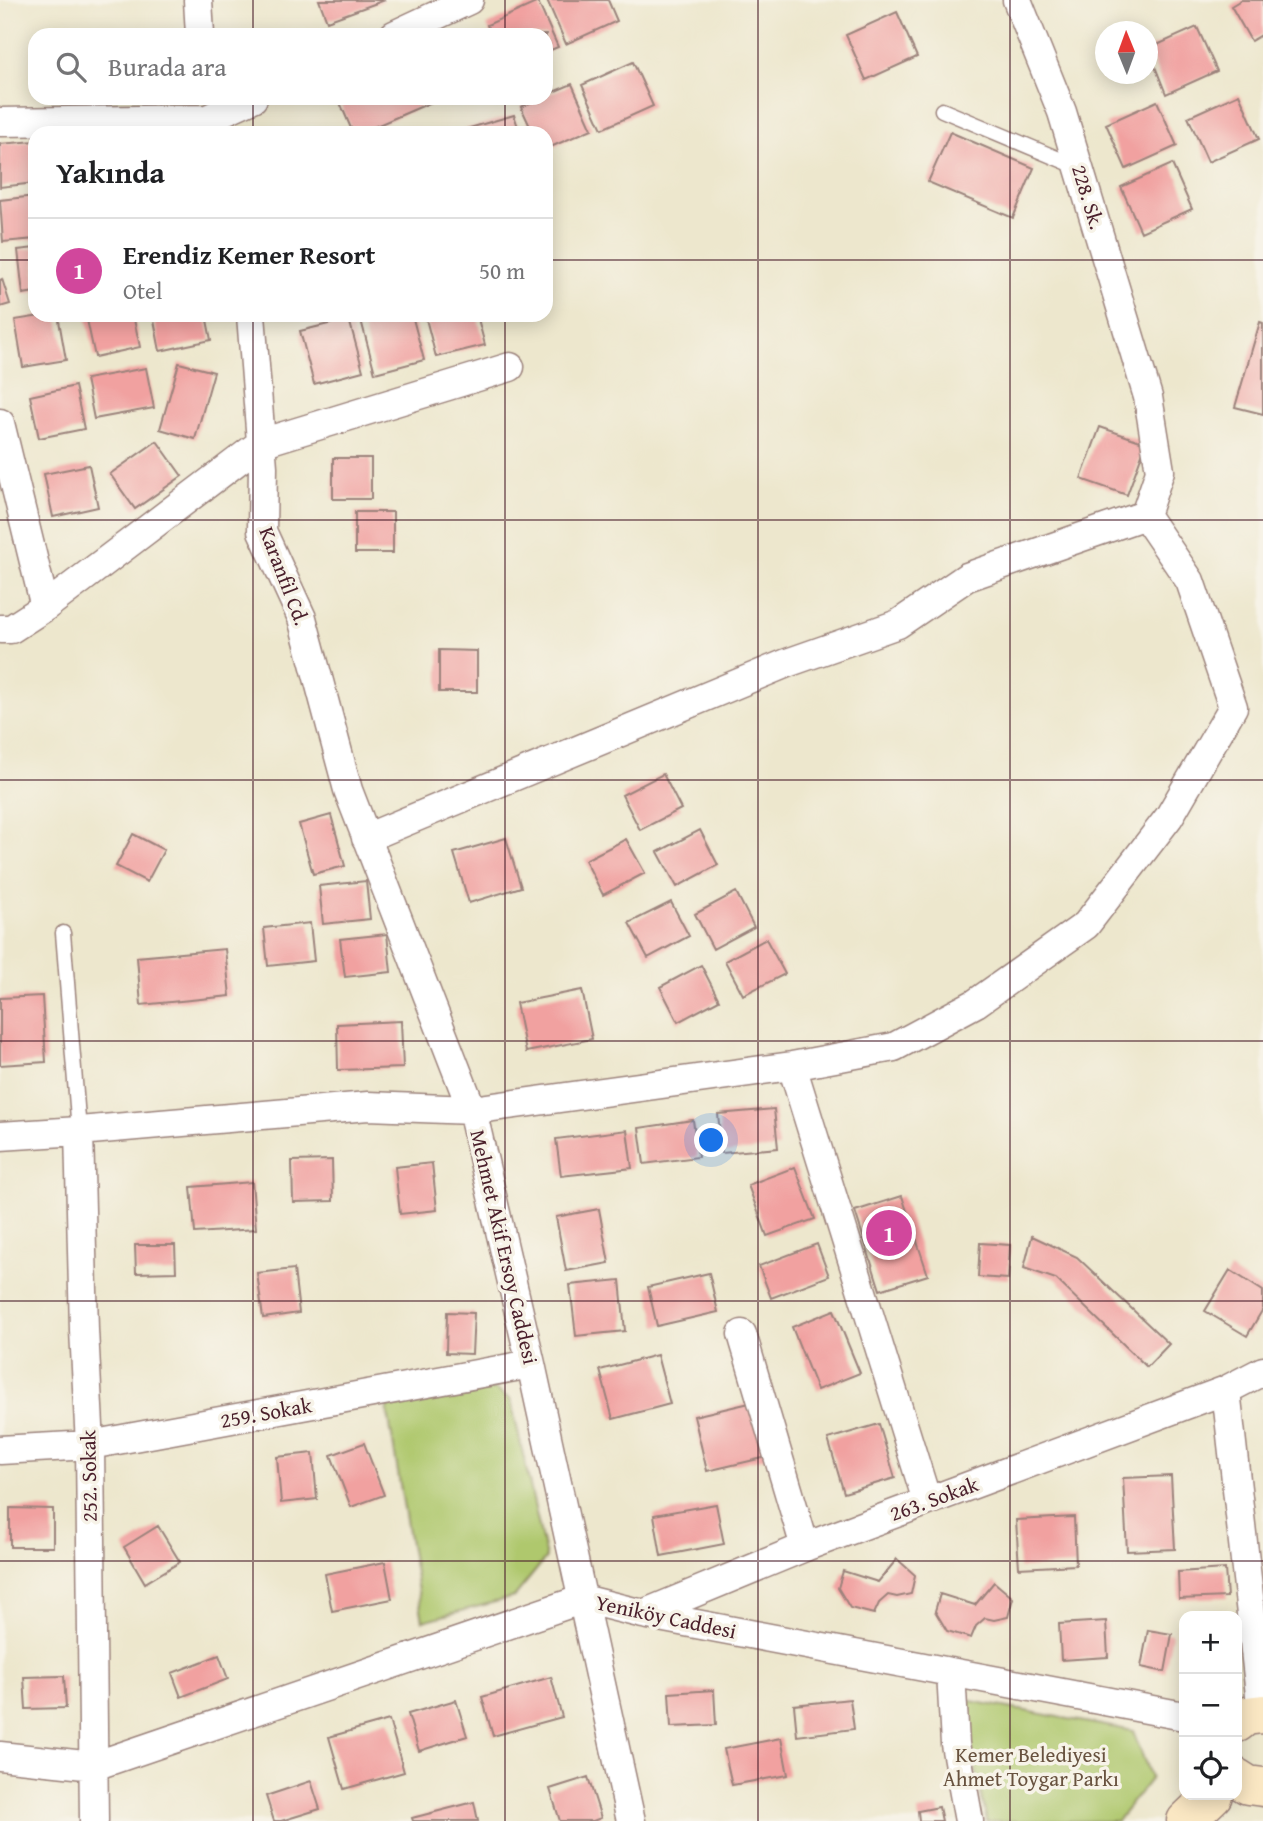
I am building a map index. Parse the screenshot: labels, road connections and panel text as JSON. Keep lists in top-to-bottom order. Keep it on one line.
{"streets":{"street":["228. Sk.","Karanfil Cd.","Mehmet Akif Ersoy Caddesi","259. Sokak","252. Sokak","263. Sokak","Yeniköy Caddesi"]},"crossings":[["Karanfil Cd.","Mehmet Akif Ersoy Caddesi"],["Mehmet Akif Ersoy Caddesi","259. Sokak"],["Mehmet Akif Ersoy Caddesi","252. Sokak"],["Mehmet Akif Ersoy Caddesi","Yeniköy Caddesi"],["259. Sokak","252. Sokak"],["252. Sokak","Yeniköy Caddesi"],["263. Sokak","Yeniköy Caddesi"]],"parks":["Kemer Belediyesi Ahmet Toygar Parkı"],"north":"top","page":{"search":"Burada ara","heading":"Yakında","list":[{"mark":"1","name":"Erendiz Kemer Resort","note":"Otel","value":"50 m"}],"pins":"1","map_buttons":["+","−"]}}
